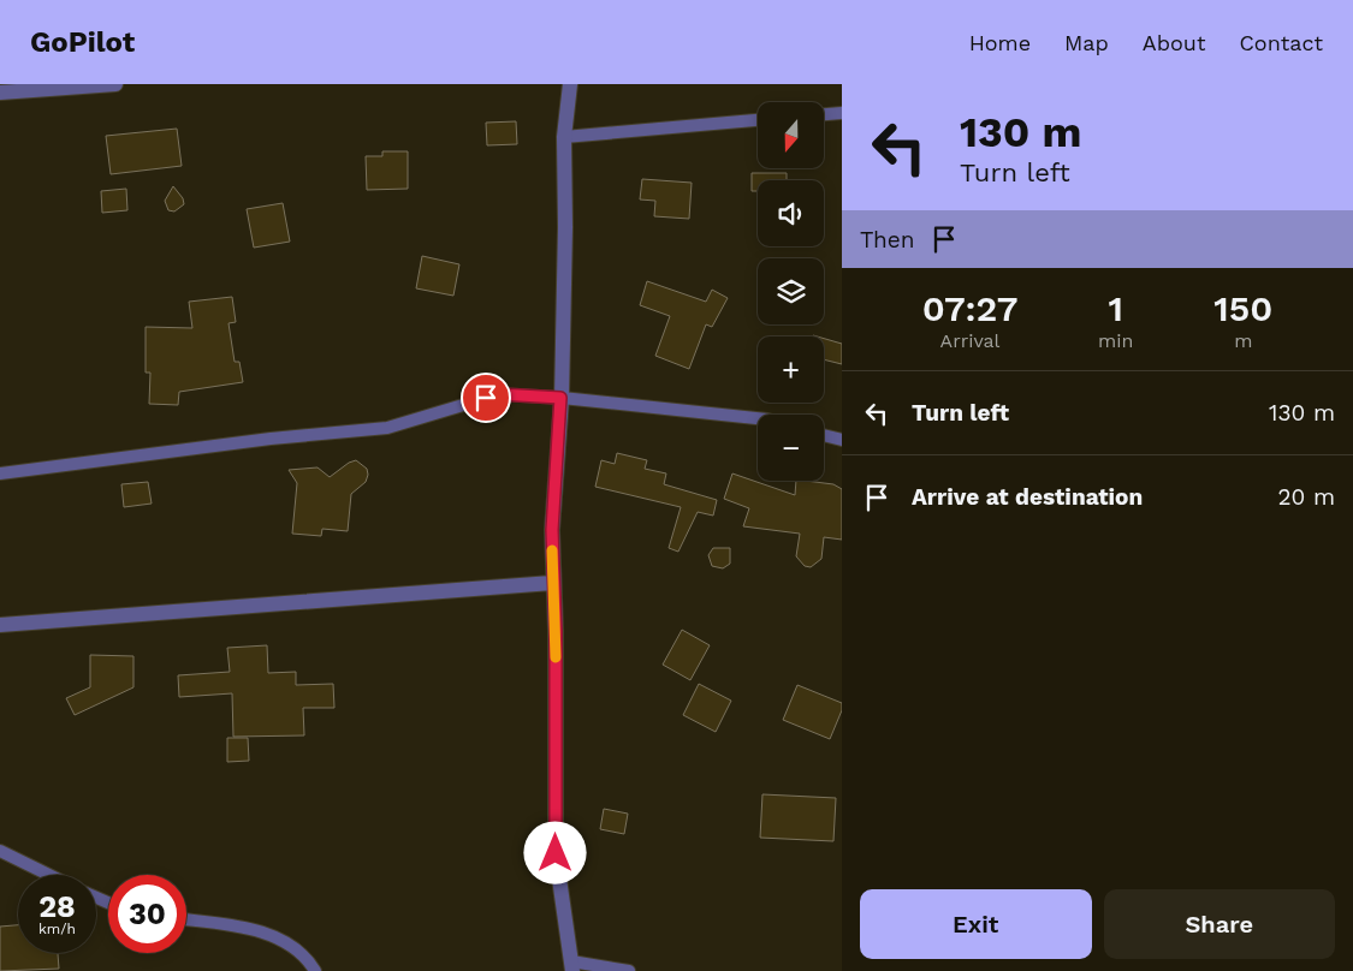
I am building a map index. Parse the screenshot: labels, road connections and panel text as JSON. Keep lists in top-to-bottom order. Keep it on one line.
{"north":"bottom","page":{"header":"GoPilot","nav":["Home","Map","About","Contact"],"turn":["130 m","Turn left"],"map_buttons":["+","−"],"then":"Then","eta":["07:27","Arrival","1","min","150","m"],"list":[{"name":"Turn left","value":"130 m"},{"name":"Arrive at destination","value":"20 m"}],"speed":"28 km/h","limit":"30","buttons":["Exit","Share"]}}
